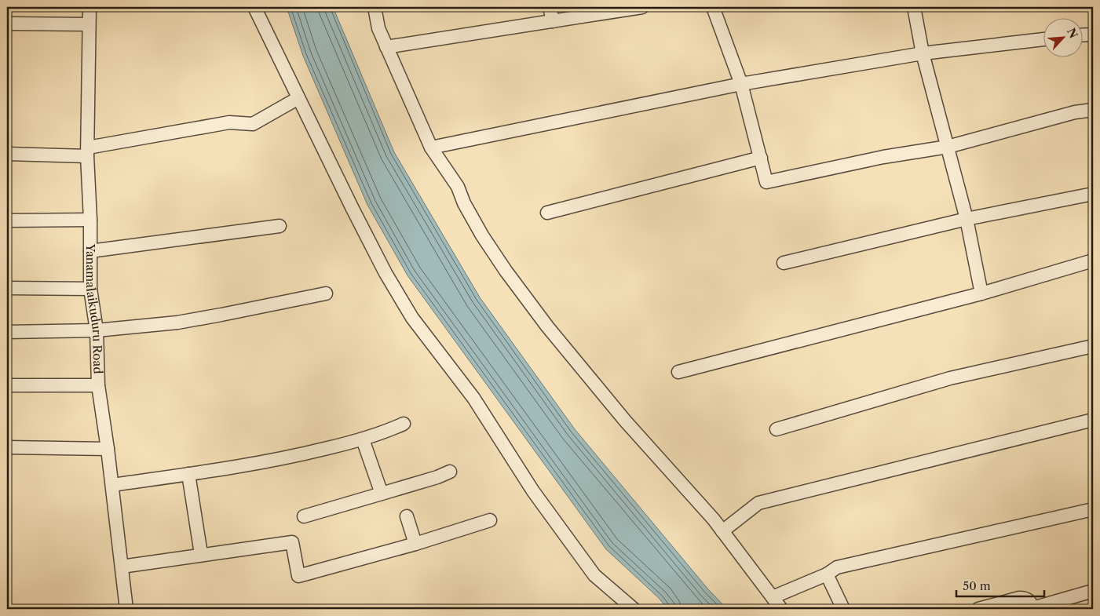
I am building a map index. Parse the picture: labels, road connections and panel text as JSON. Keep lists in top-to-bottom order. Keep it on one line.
{"streets":{"street":["Yanamalaikuduru Road"]},"scale_bar":"50 m","north":"top right"}
